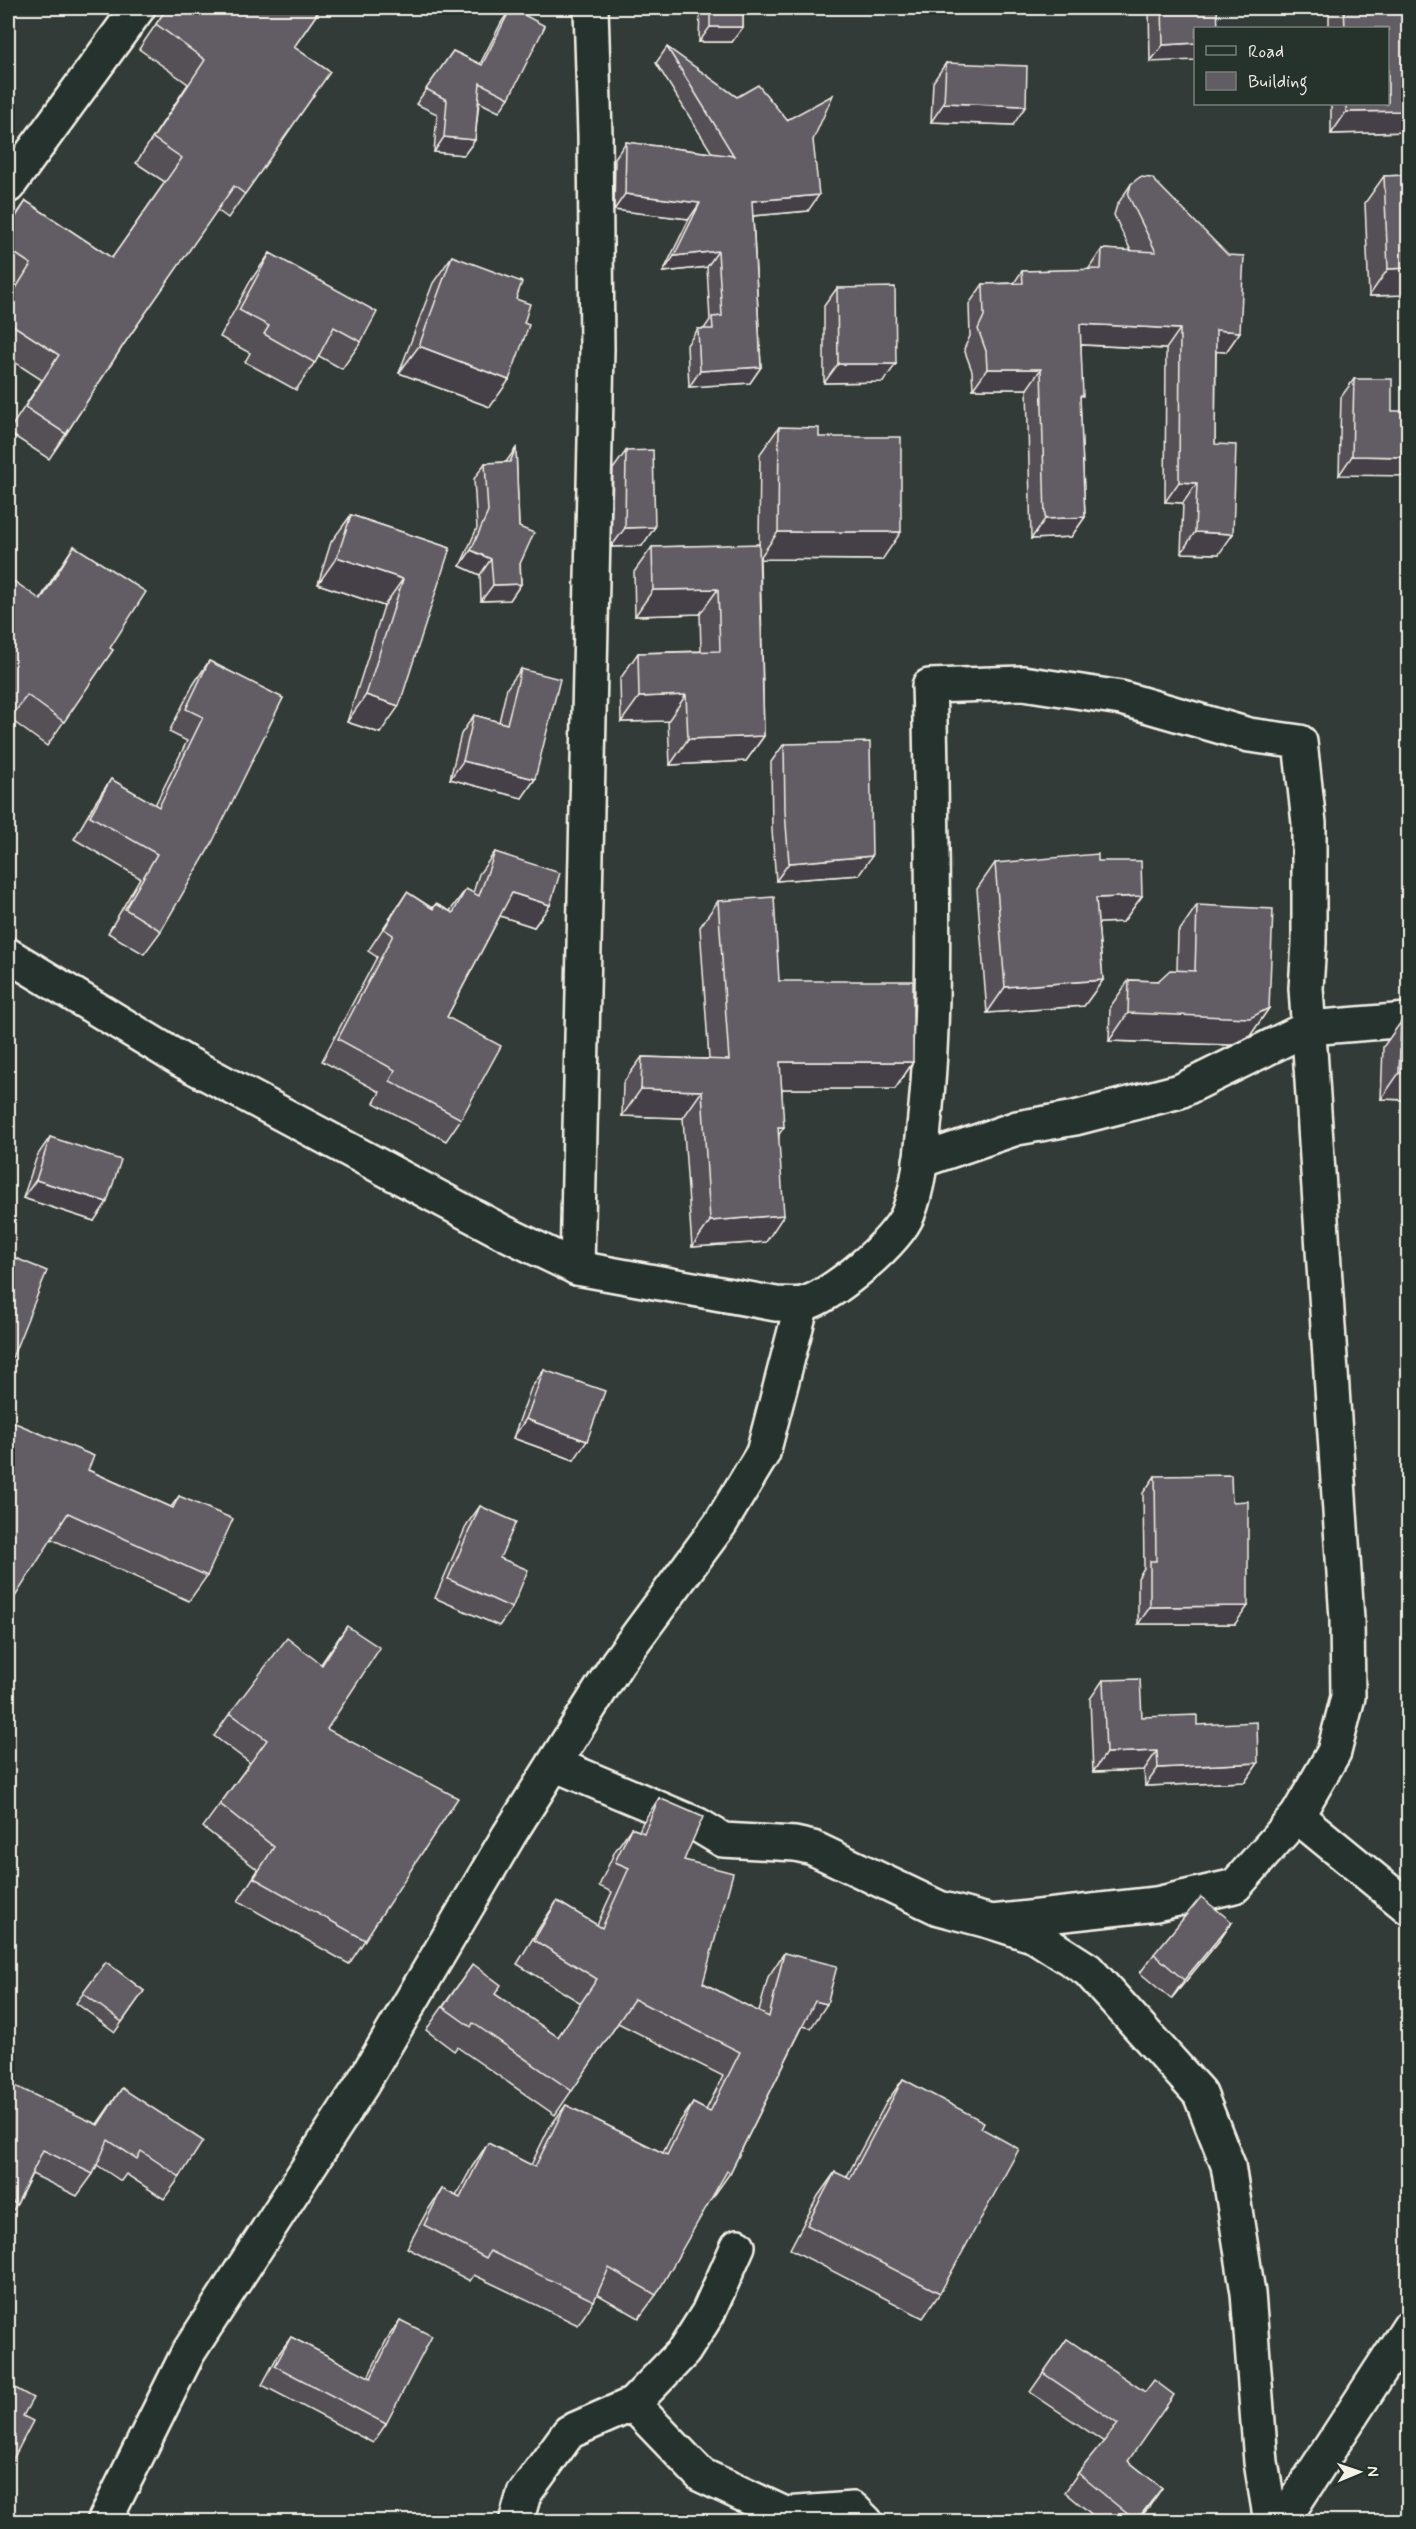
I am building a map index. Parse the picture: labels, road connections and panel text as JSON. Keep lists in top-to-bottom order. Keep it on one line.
{"legend":["Road","Building"],"north":"right"}
